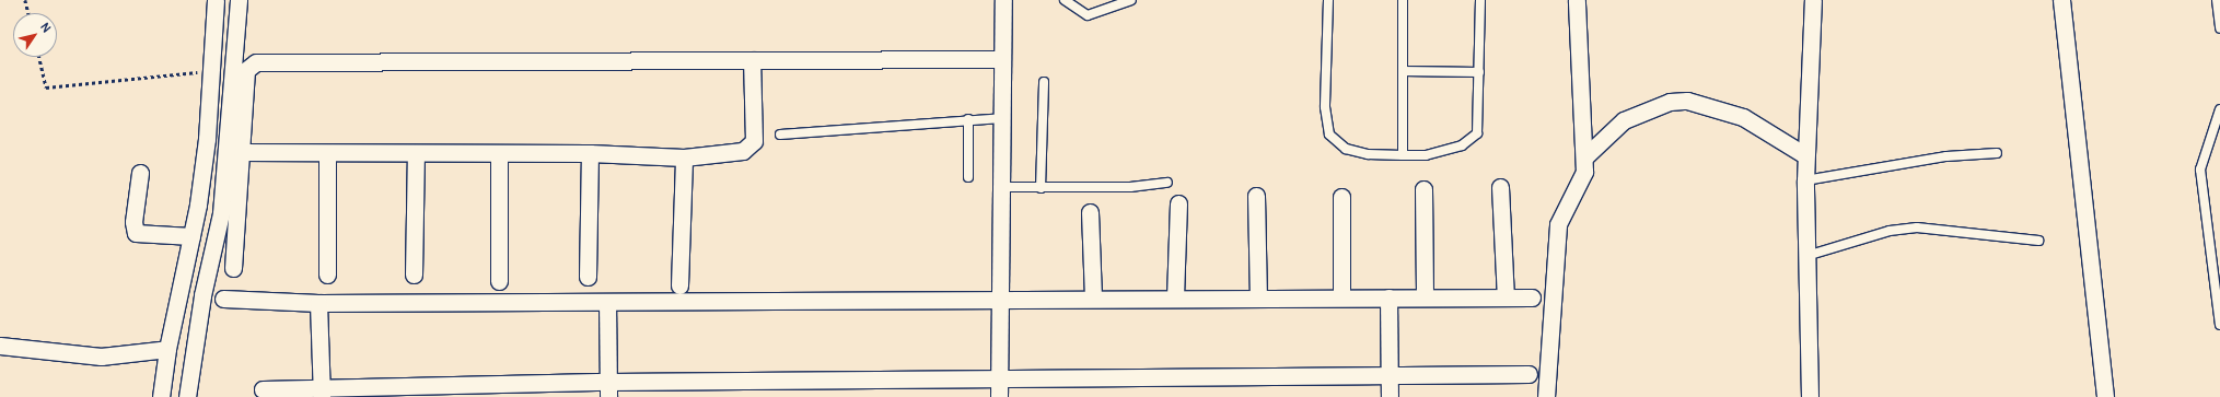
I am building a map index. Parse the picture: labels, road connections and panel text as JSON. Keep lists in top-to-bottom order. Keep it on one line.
{"north":"top right"}
